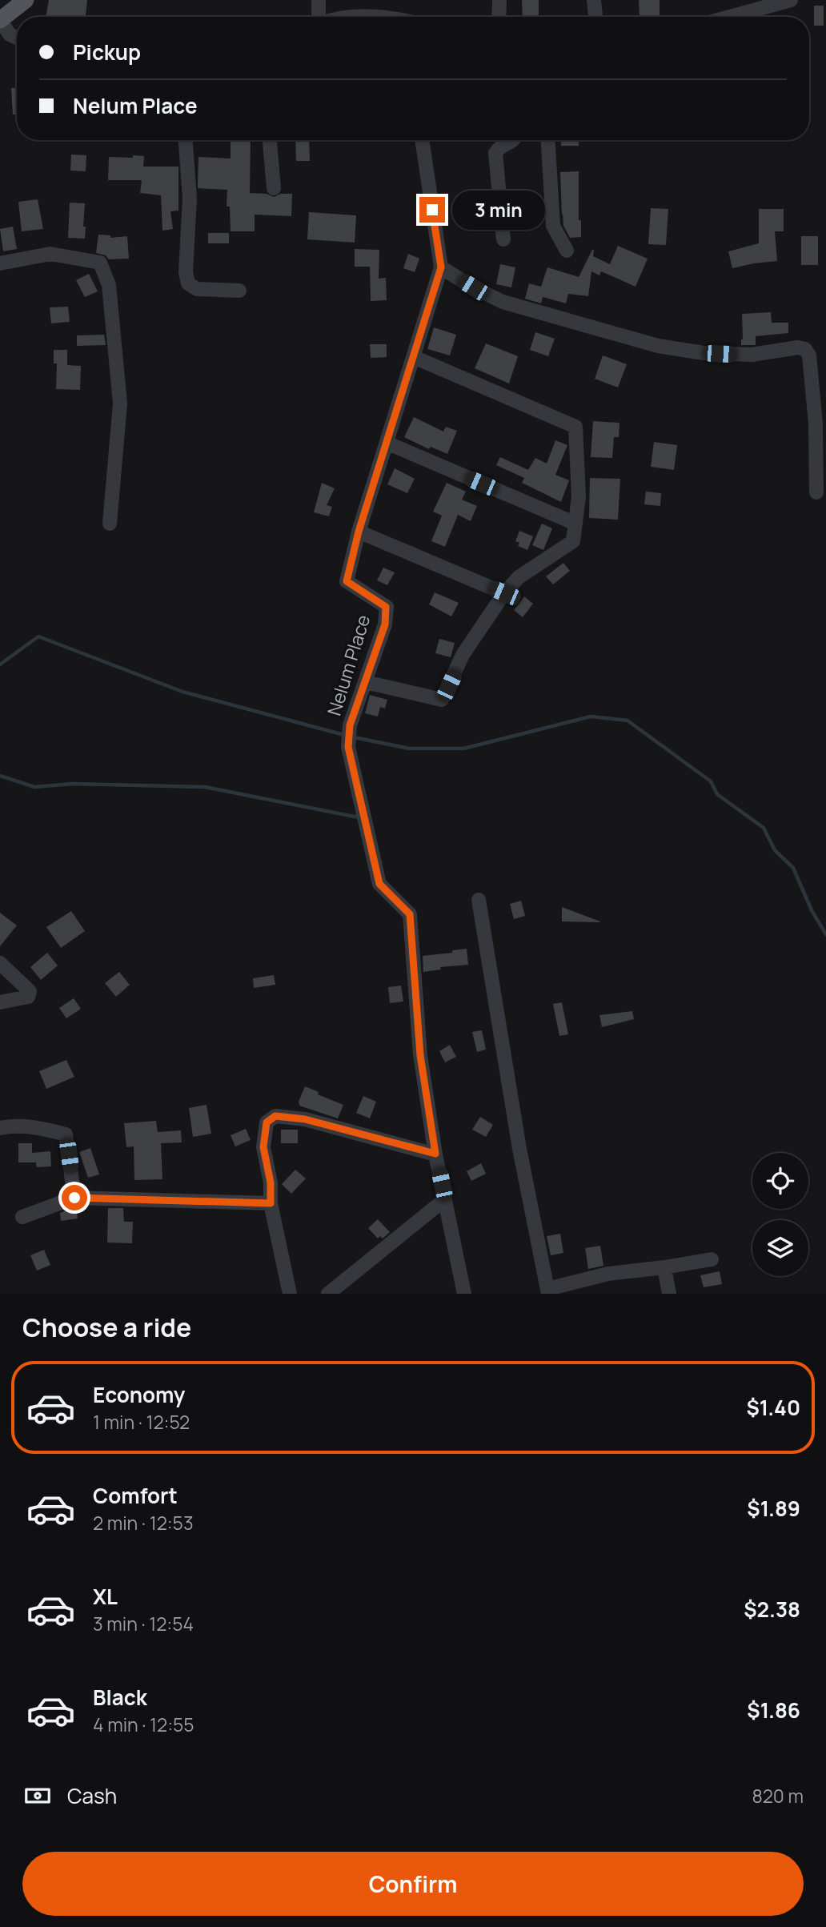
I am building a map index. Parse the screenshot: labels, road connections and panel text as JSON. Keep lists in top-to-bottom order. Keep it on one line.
{"streets":{"street":["Nelum Place"]},"page":{"banner":["Pickup","Nelum Place"],"bubble":"3 min","heading":"Choose a ride","list":[{"name":"Economy","note":"1 min · 12:52","value":"$1.40"},{"name":"Comfort","note":"2 min · 12:53","value":"$1.89"},{"name":"XL","note":"3 min · 12:54","value":"$2.38"},{"name":"Black","note":"4 min · 12:55","value":"$1.86"}],"pay":["Cash","820 m"],"buttons":"Confirm"}}
